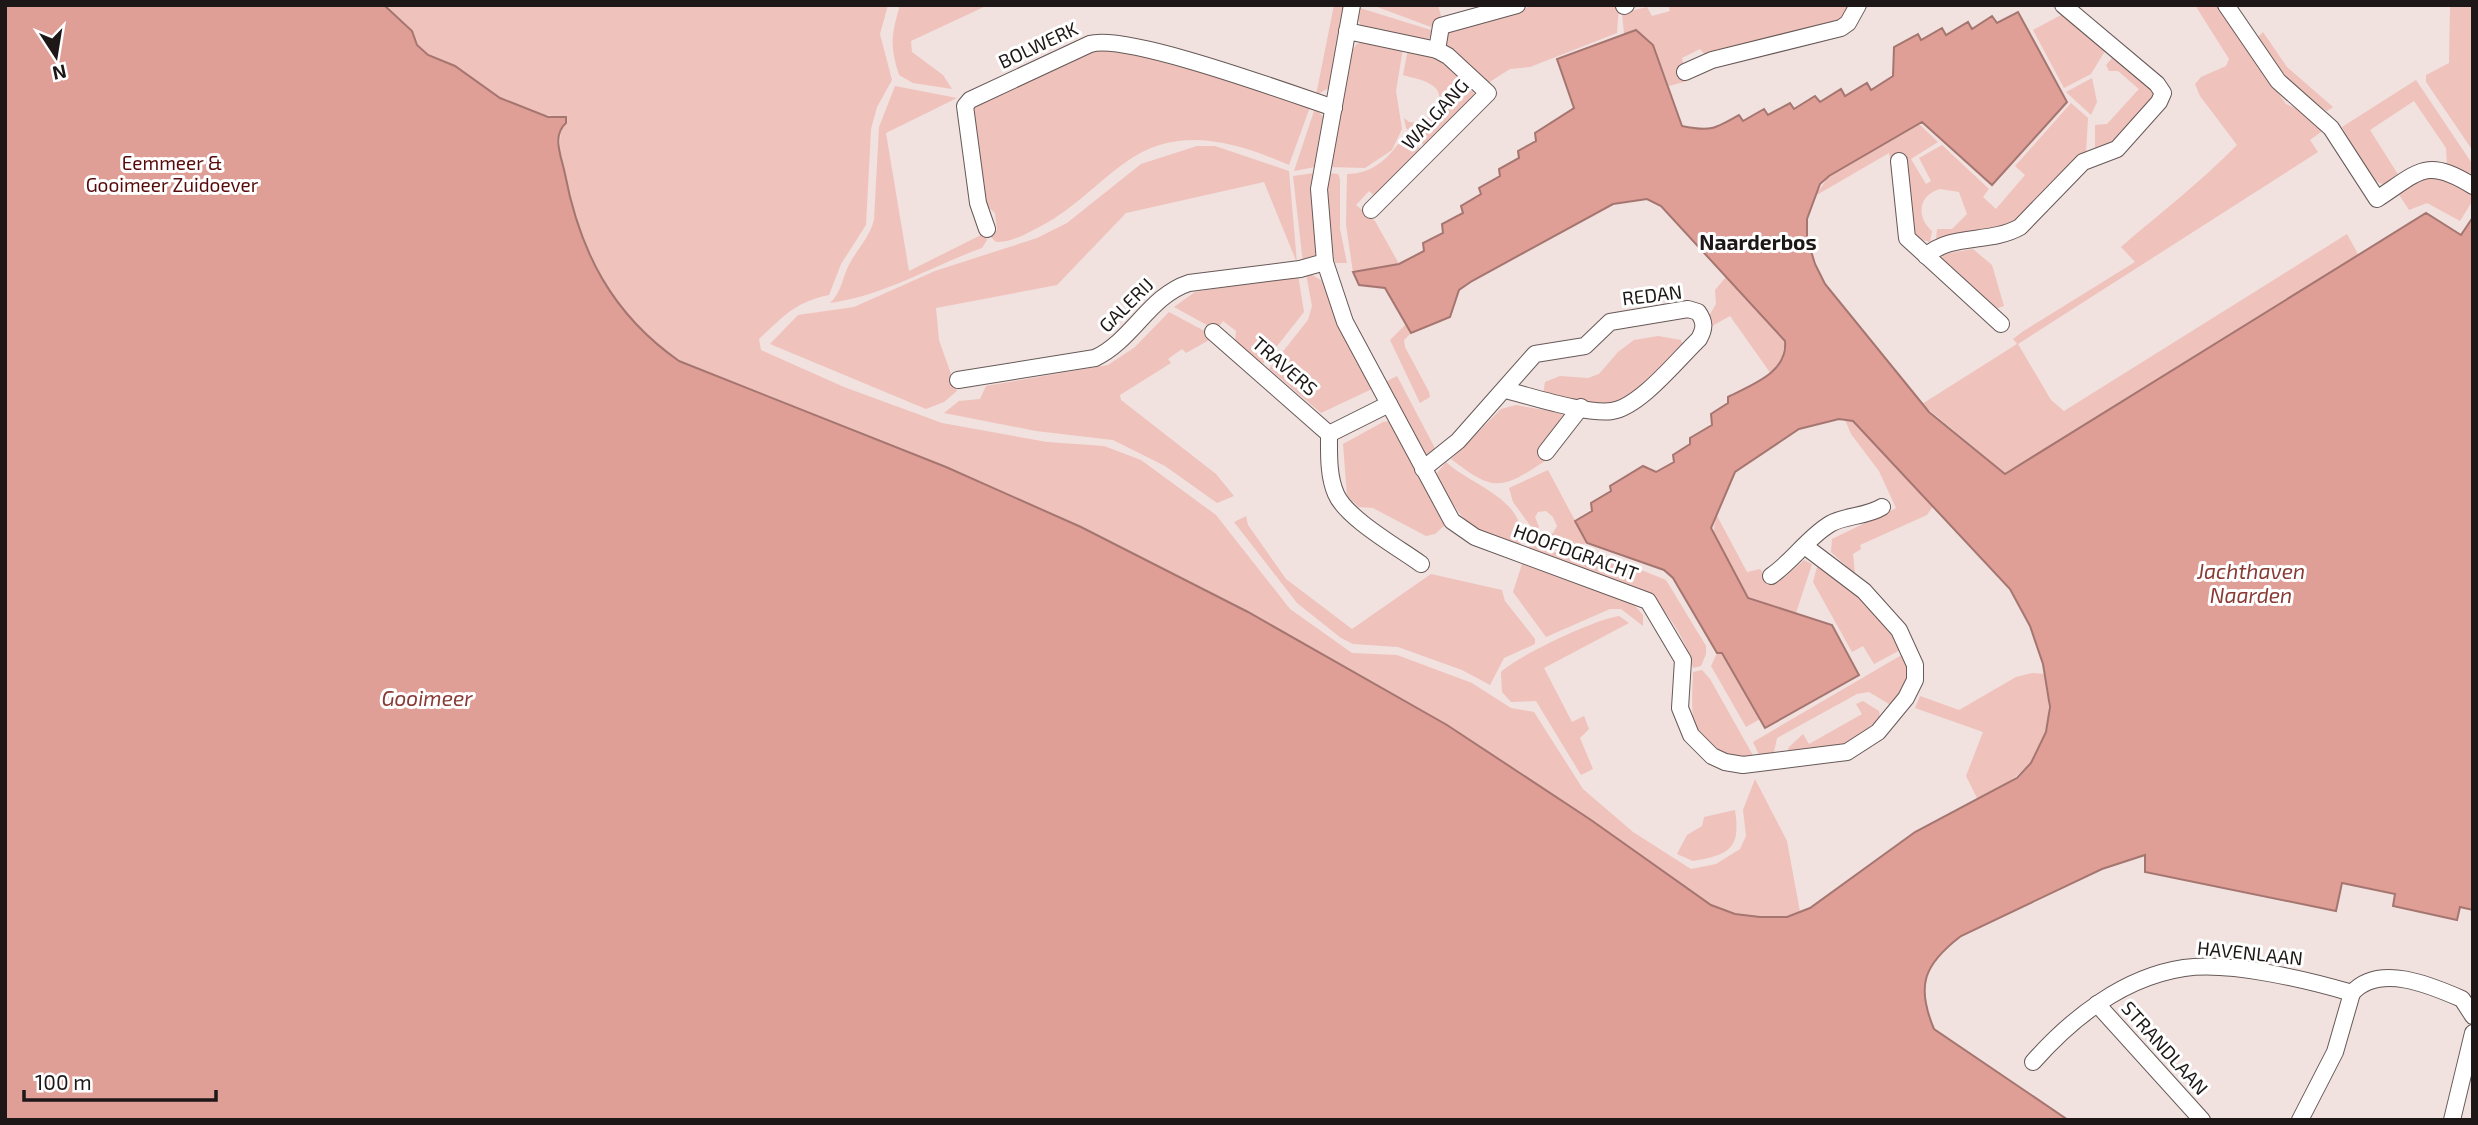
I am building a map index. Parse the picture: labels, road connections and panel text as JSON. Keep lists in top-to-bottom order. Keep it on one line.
{"streets":{"street":["BOLWERK","WALGANG","REDAN","GALERIJ","TRAVERS","HOOFDGRACHT","HAVENLAAN","STRANDLAAN"]},"crossings":[["BOLWERK","HOOFDGRACHT"],["WALGANG","HOOFDGRACHT"],["REDAN","HOOFDGRACHT"],["GALERIJ","HOOFDGRACHT"],["HAVENLAAN","STRANDLAAN"]],"districts":["Naarderbos"],"water":["Jachthaven Naarden","Gooimeer"],"parks":["Eemmeer & Gooimeer Zuidoever"],"scale_bar":"100 m","north":"bottom"}
